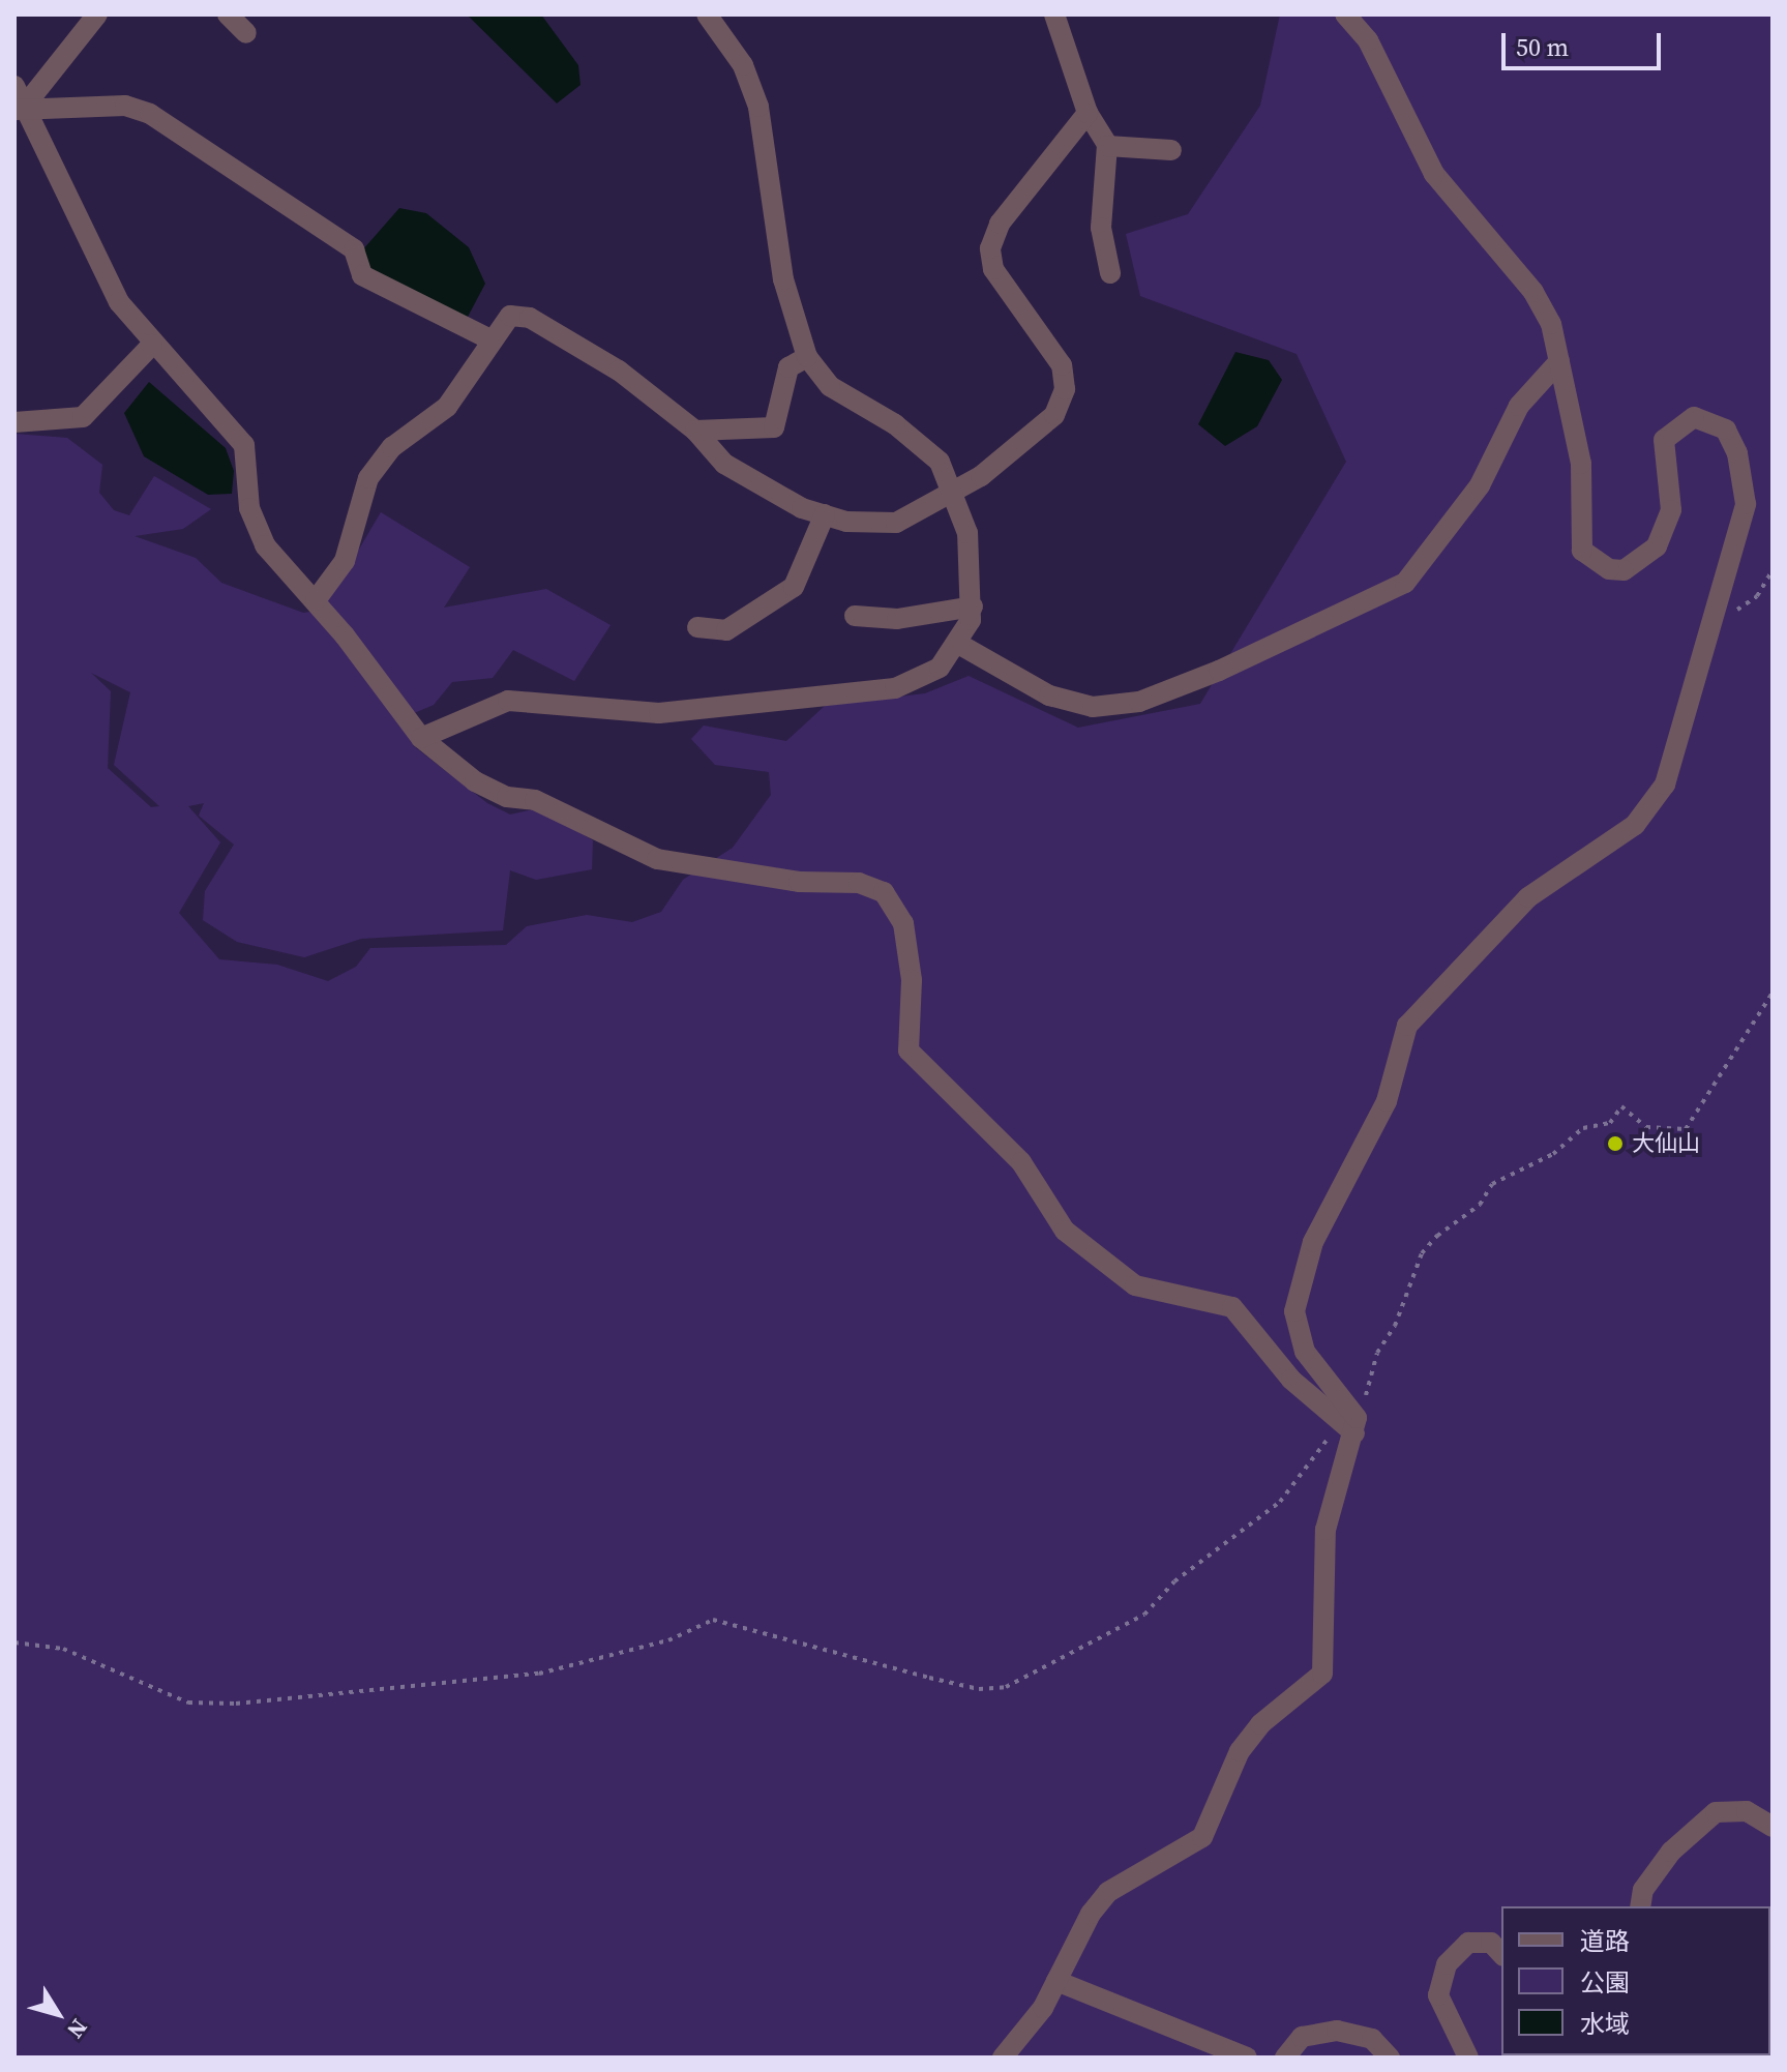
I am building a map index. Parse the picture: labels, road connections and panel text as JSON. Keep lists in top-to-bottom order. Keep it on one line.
{"places":["大仙山"],"legend":["道路","公園","水域"],"scale_bar":"50 m","north":"bottom right"}
